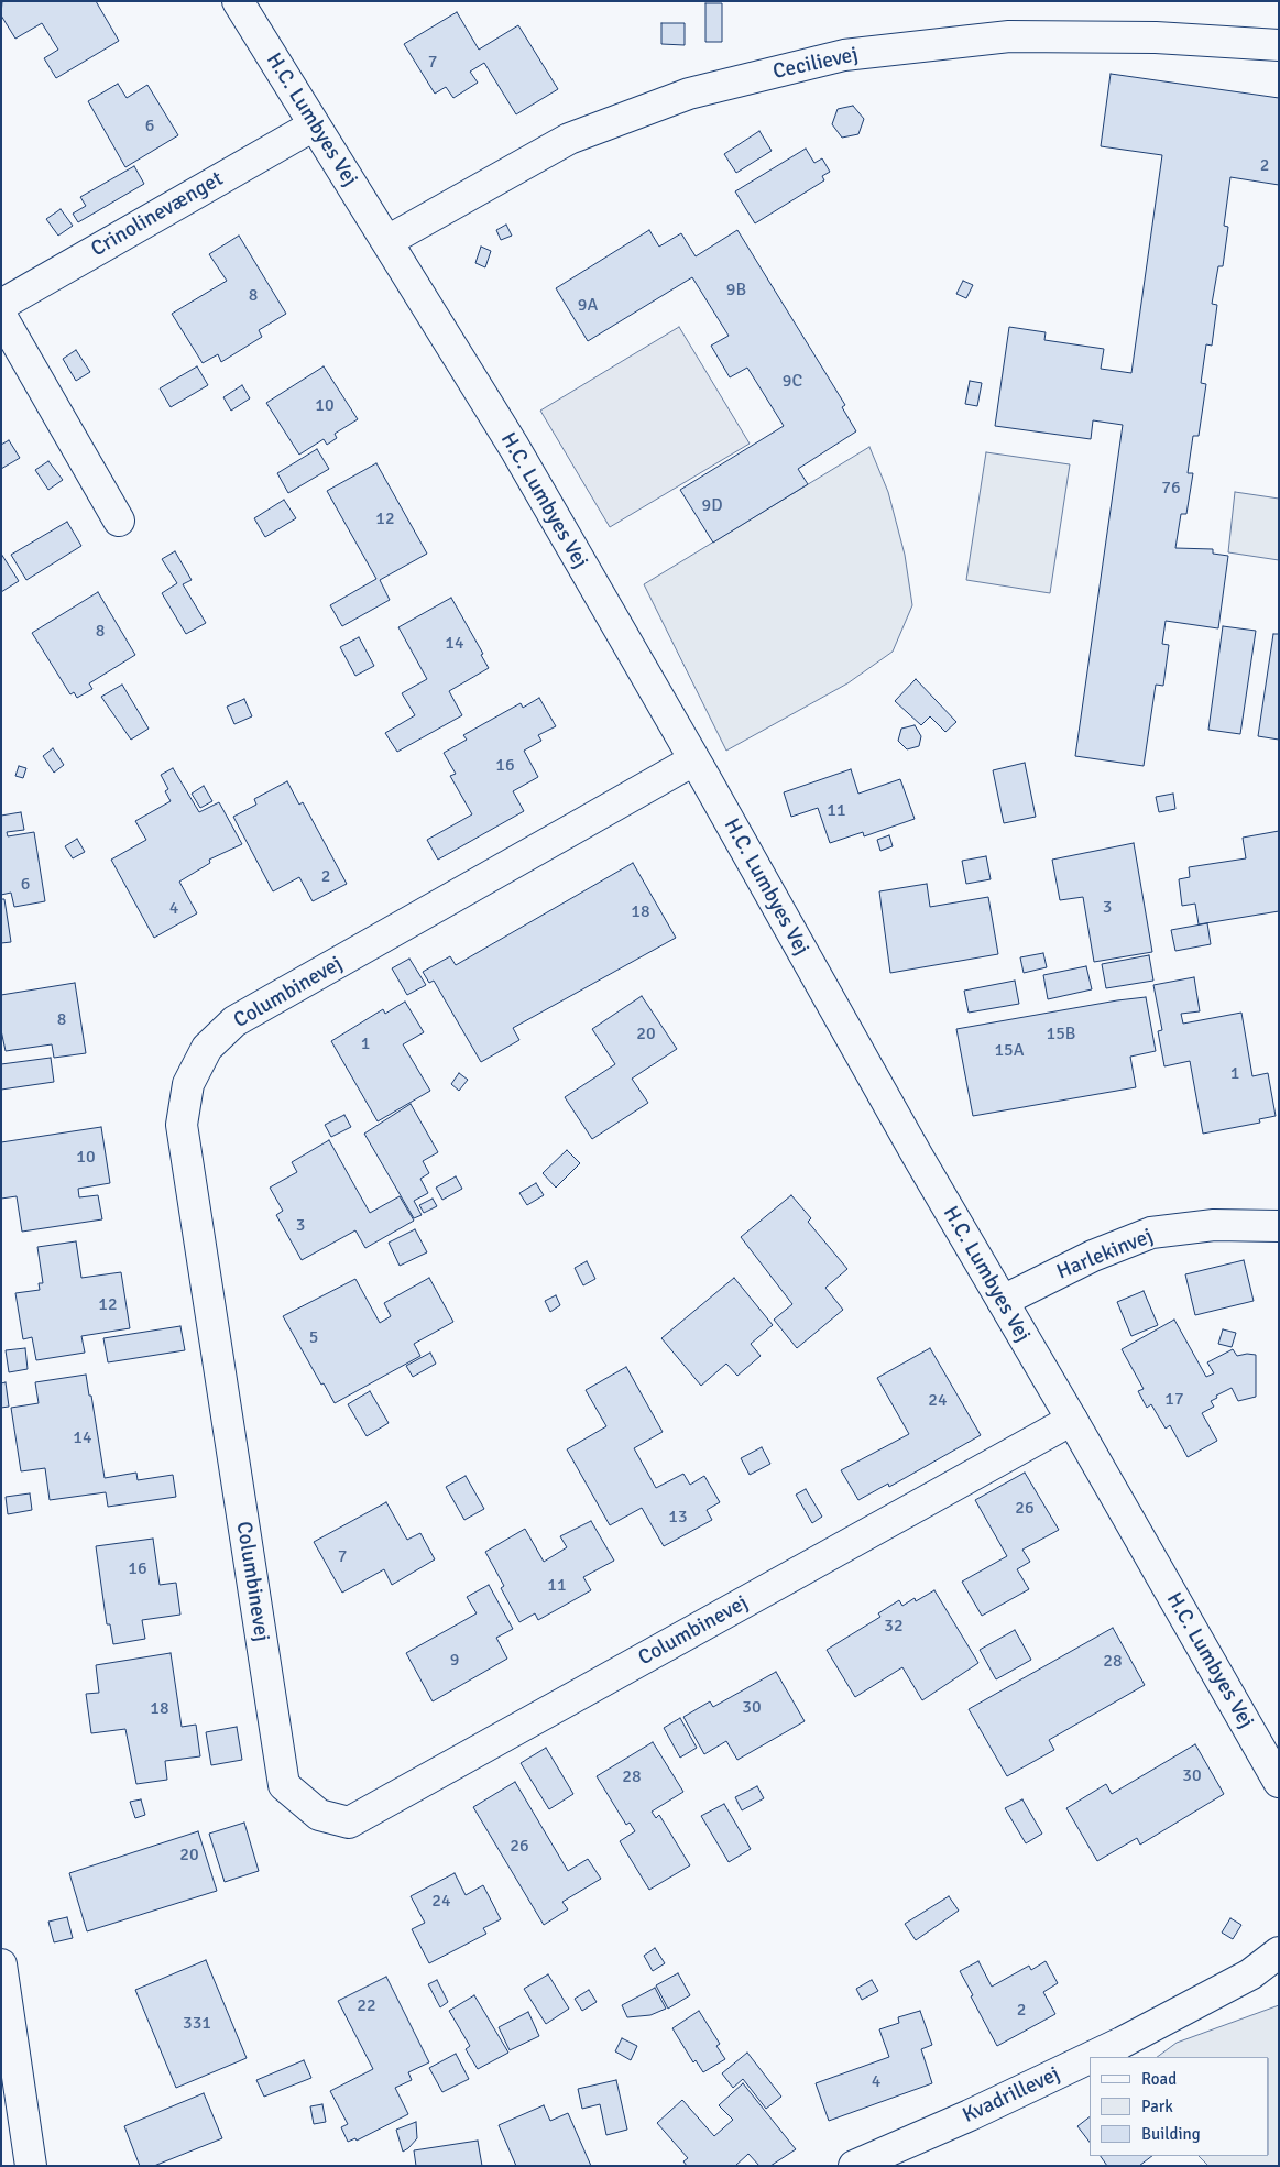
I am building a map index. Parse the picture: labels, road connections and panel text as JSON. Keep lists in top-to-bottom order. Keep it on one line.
{"streets":{"street":["Cecilievej","H.C. Lumbyes Vej","Crinolinevænget","Columbinevej","Harlekinvej","Kvadrillevej"]},"crossings":[["Cecilievej","H.C. Lumbyes Vej"],["H.C. Lumbyes Vej","Crinolinevænget"],["H.C. Lumbyes Vej","Columbinevej"],["H.C. Lumbyes Vej","Harlekinvej"]],"house_numbers":["7","6","2","9B","8","9A","9C","10","76","9D","12","8","14","16","11","2","6","3","4","18","8","20","15B","1","15A","1","10","3","12","5","17","24","14","26","13","7","16","11","32","9","28","30","18","30","28","26","20","24","22","2","331","4"],"legend":["Road","Park","Building"]}
